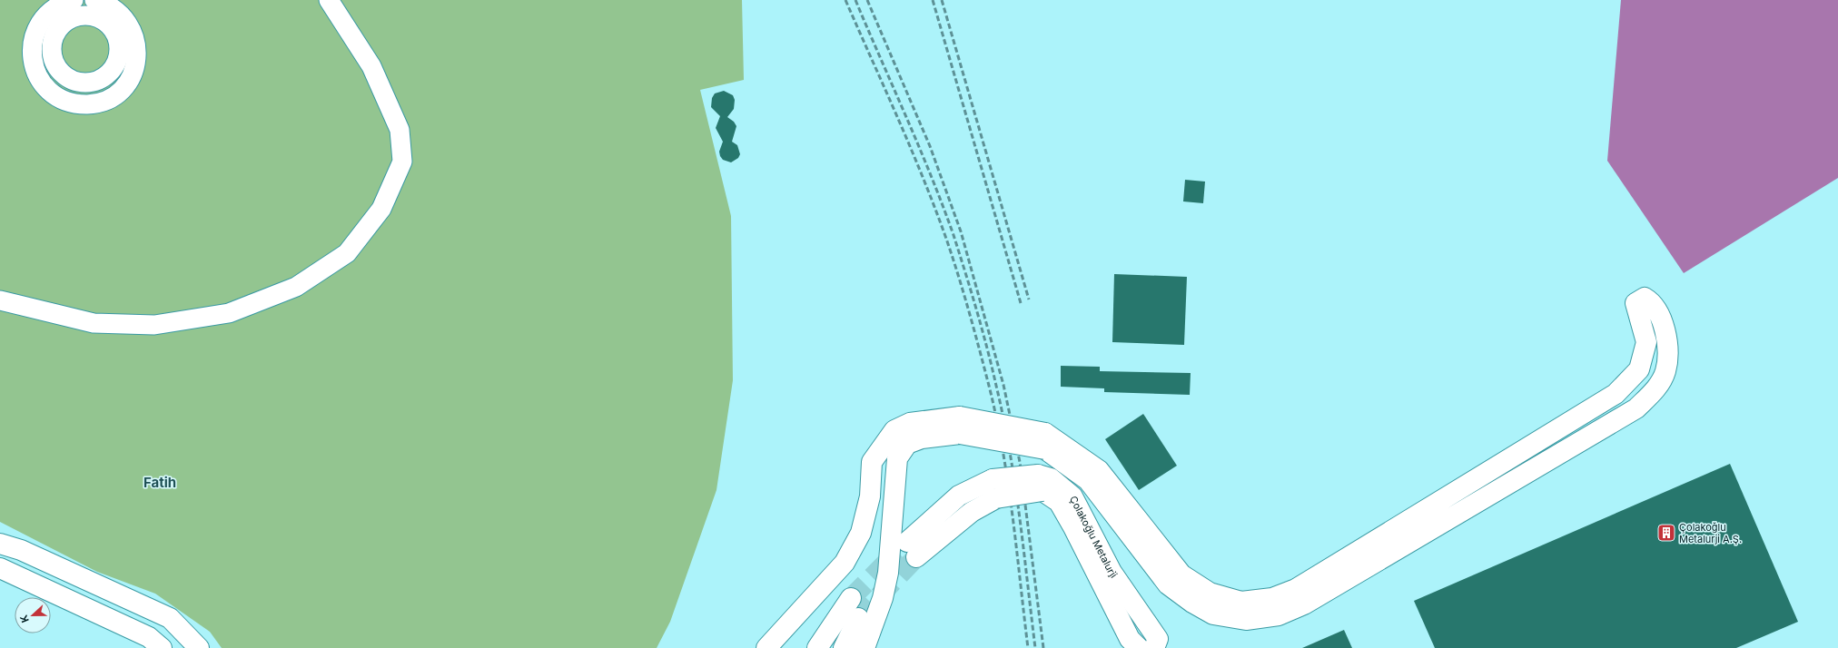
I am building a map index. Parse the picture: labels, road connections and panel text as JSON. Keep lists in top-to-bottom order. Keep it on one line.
{"streets":{"main road":["Çolakoğlu Metalurji"]},"districts":["Fatih"],"places":{"building":["Çolakoğlu Metalurji A.Ş."]},"north":"left"}
